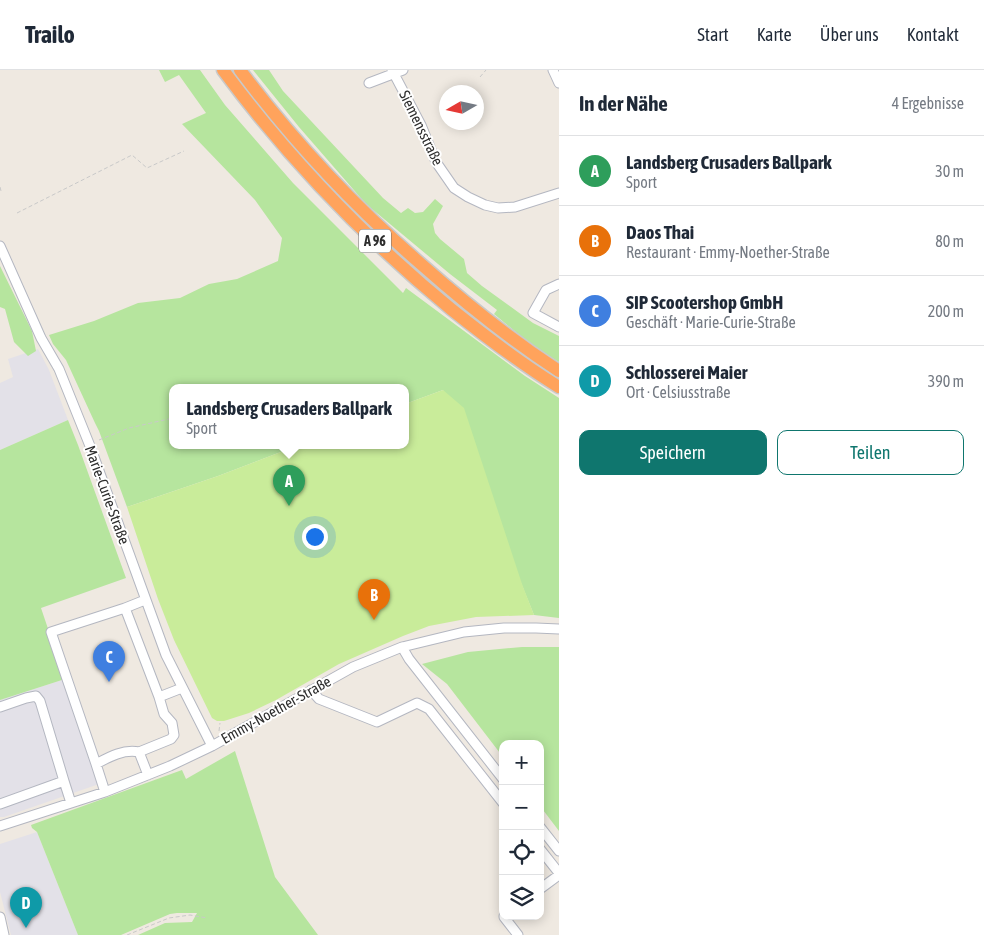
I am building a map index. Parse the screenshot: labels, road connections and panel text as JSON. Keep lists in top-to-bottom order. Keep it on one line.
{"streets":{"highway":["A 96"],"street":["Siemensstraße","Marie-Curie-Straße","Emmy-Noether-Straße"]},"crossings":[["Marie-Curie-Straße","Emmy-Noether-Straße"]],"north":"left","page":{"header":"Trailo","nav":["Start","Karte","Über uns","Kontakt"],"heading":["In der Nähe","4 Ergebnisse"],"list":[{"mark":"A","name":"Landsberg Crusaders Ballpark","note":"Sport","value":"30 m"},{"mark":"B","name":"Daos Thai","note":"Restaurant · Emmy-Noether-Straße","value":"80 m"},{"mark":"C","name":"SIP Scootershop GmbH","note":"Geschäft · Marie-Curie-Straße","value":"200 m"},{"mark":"D","name":"Schlosserei Maier","note":"Ort · Celsiusstraße","value":"390 m"}],"popup":["Landsberg Crusaders Ballpark","Sport"],"buttons":["Speichern","Teilen"],"pins":["A","B","C","D"],"map_buttons":["+","−"]}}
